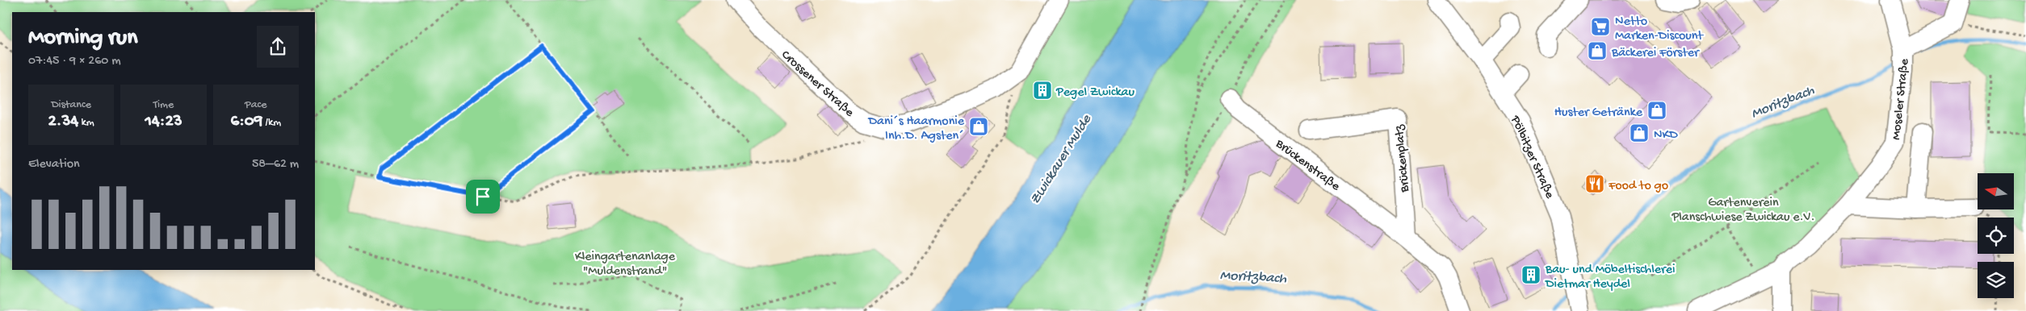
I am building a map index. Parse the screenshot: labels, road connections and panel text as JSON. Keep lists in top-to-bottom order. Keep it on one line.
{"streets":{"street":["Crossener Straße","Moseler Straße","Pölbitzer Straße","Brückenplatz","Brückenstraße"]},"crossings":[["Brückenplatz","Brückenstraße"]],"water":["Moritzbach","Zwickauer Mulde"],"parks":["Gartenverein Planschwiese Zwickau e.V.","Kleingartenanlage \"Muldenstrand\""],"places":{"supermarket":["Netto Marken-Discount"],"shop":["Bäckerei Förster","Huster Getränke","Dani´s Haarmonie Inh.D. Agsten´","NKD"],"building":["Pegel Zwickau","Bau- und Möbeltischlerei Dietmar Heydel"],"restaurant":["Food to go"]},"north":"left","page":{"heading":["Morning run","07:45 · 9 × 260 m"],"stats":[["Distance","2.34 km"],["Time","14:23"],["Pace","6:09 /km"]],"chart":["Elevation","58–62 m"]}}
